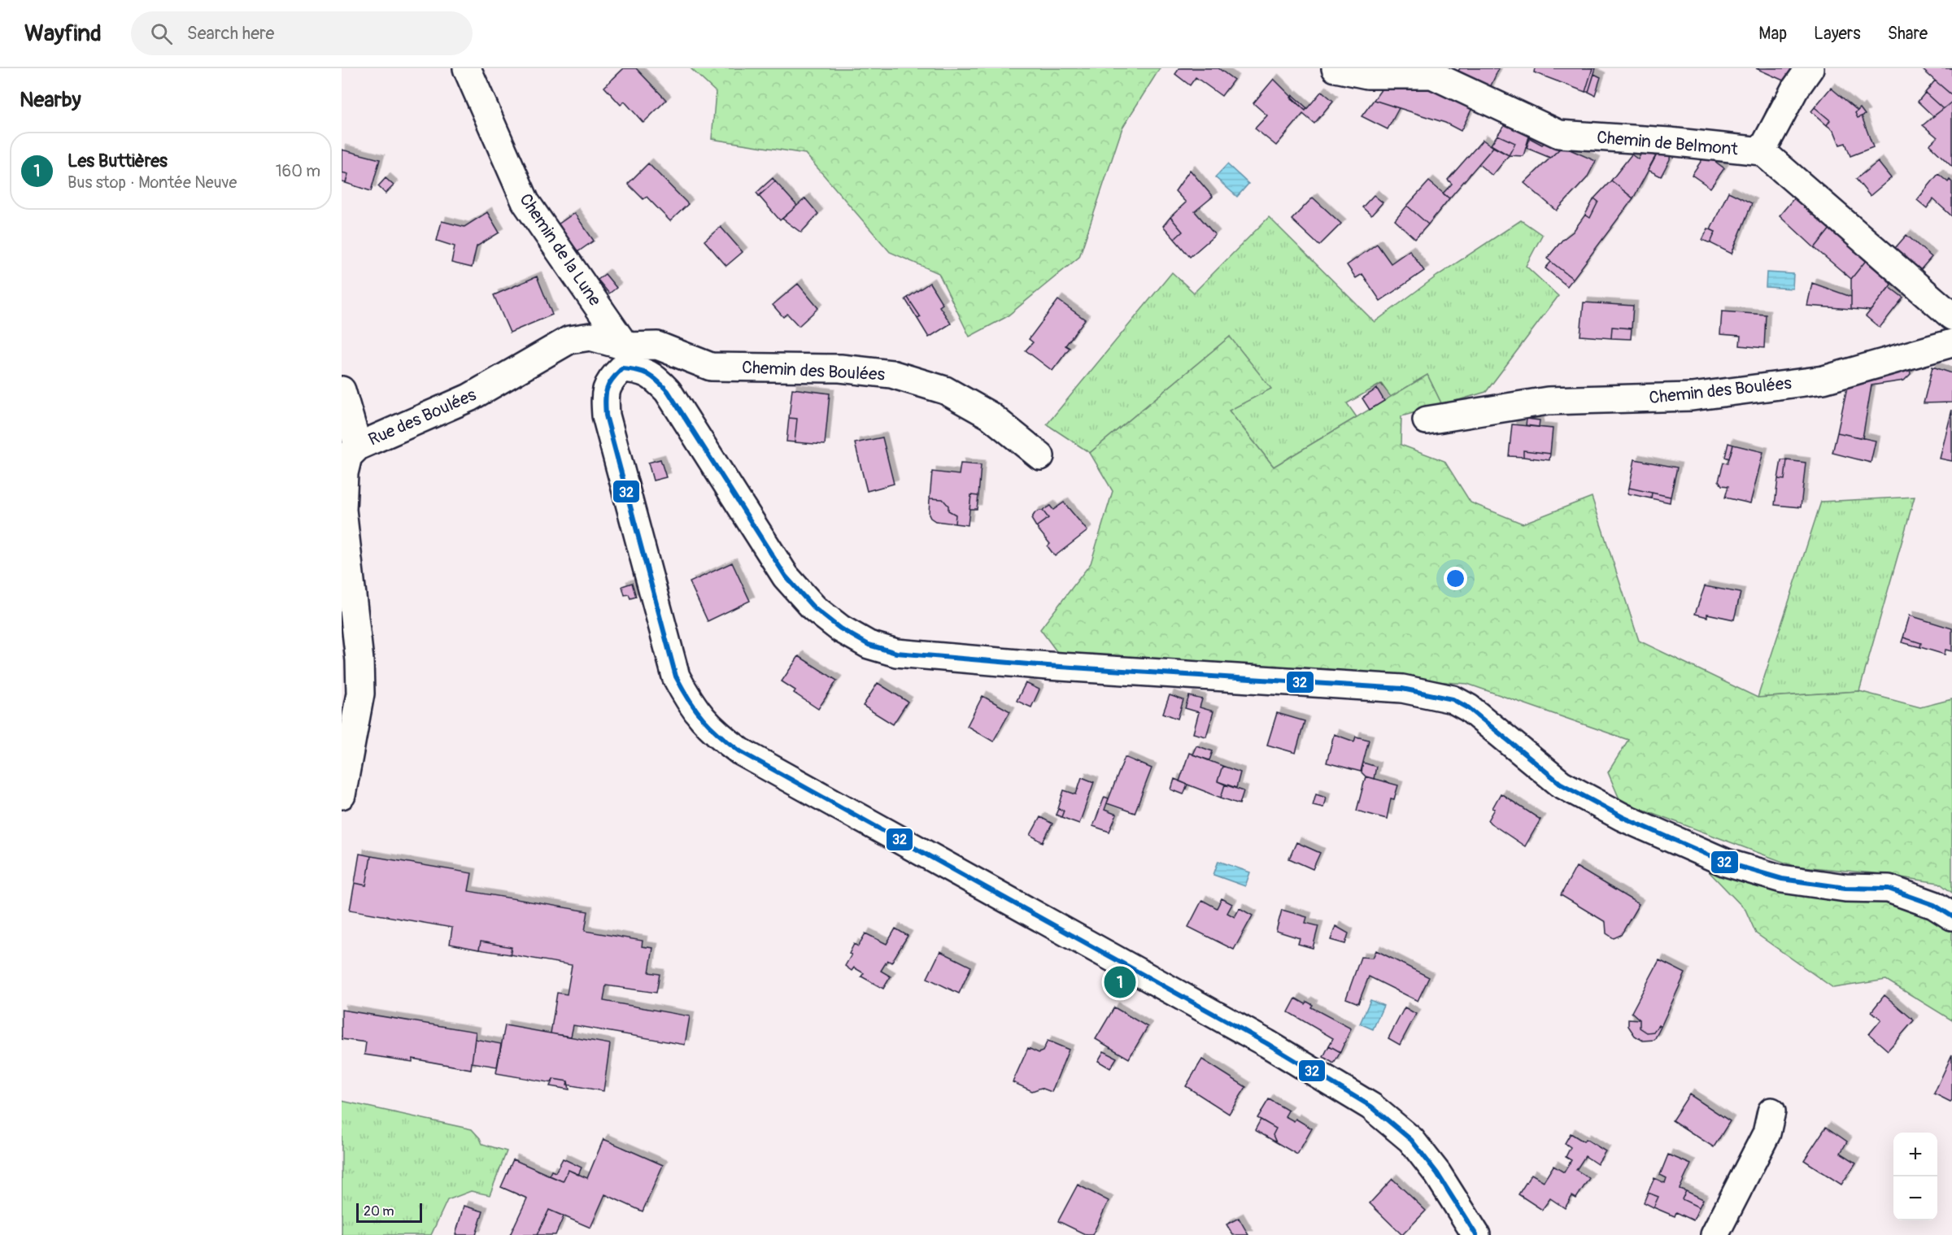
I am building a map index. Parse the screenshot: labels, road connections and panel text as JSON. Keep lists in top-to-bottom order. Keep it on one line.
{"streets":{"street":["Chemin de Belmont","Chemin de la Lune","Chemin des Boulées","Rue des Boulées"]},"crossings":[["Chemin de la Lune","Chemin des Boulées"],["Chemin de la Lune","Rue des Boulées"],["Chemin des Boulées","Rue des Boulées"]],"lines":["transit line 32"],"scale_bar":"20 m","page":{"header":"Wayfind","search":"Search here","nav":["Map","Layers","Share"],"heading":"Nearby","list":[{"mark":"1","name":"Les Buttières","note":"Bus stop · Montée Neuve","value":"160 m"}],"pins":"1","map_buttons":["+","−"],"scale":"20 m"}}
